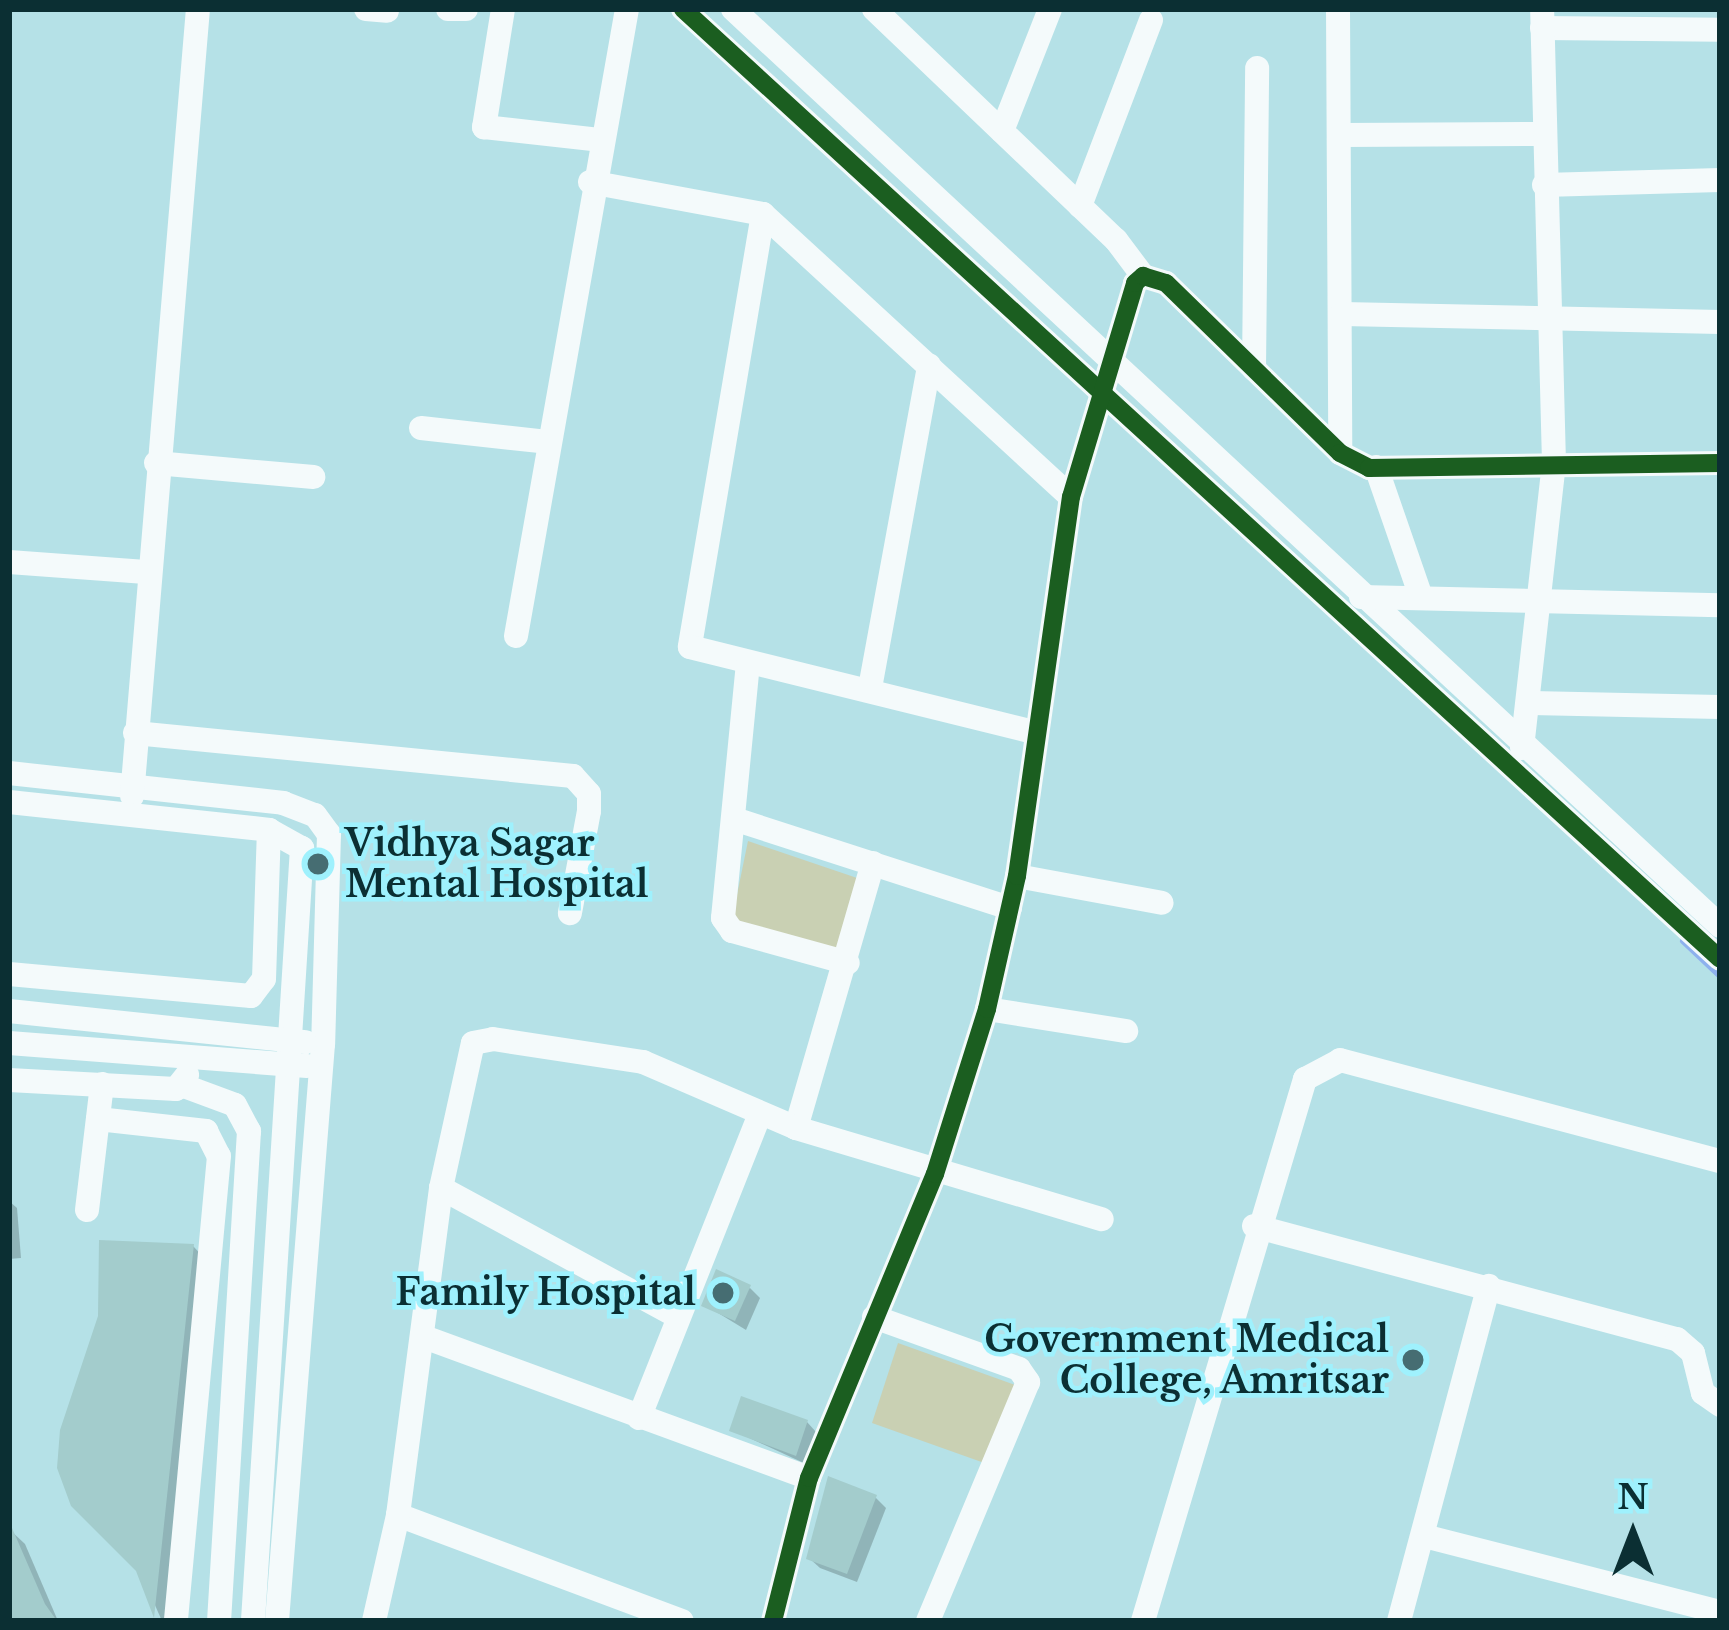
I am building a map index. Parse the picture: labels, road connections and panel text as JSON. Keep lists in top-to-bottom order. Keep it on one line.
{"places":["Vidhya Sagar Mental Hospital","Family Hospital","Government Medical College, Amritsar"],"north":"top"}
